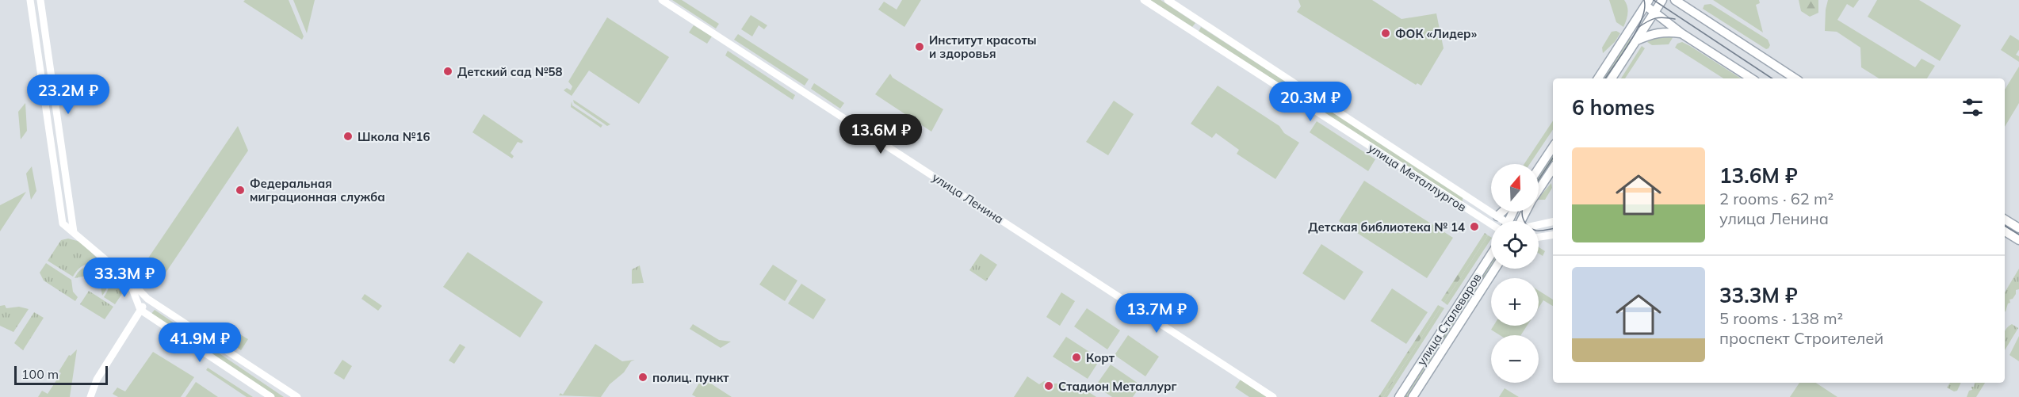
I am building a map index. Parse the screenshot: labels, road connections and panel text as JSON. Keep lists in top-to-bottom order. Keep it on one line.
{"streets":{"main road":["улица Сталеваров"],"street":["улица Металлургов","улица Ленина"]},"places":["ФОК «Лидер»","Институт красоты и здоровья","Детский сад №58","Школа №16","Федеральная миграционная служба","Детская библиотека № 14","Корт","полиц. пункт","Стадион Металлург"],"scale_bar":"100 m","north":"top","page":{"price":["23.2M ₽","20.3M ₽","13.6M ₽","33.3M ₽","13.7M ₽","41.9M ₽"],"heading":"6 homes","list":[{"name":"13.6M ₽","note":"2 rooms · 62 m² · улица Ленина"},{"name":"33.3M ₽","note":"5 rooms · 138 m² · проспект Строителей"}],"map_buttons":["+","−"],"scale":"100 m"}}
